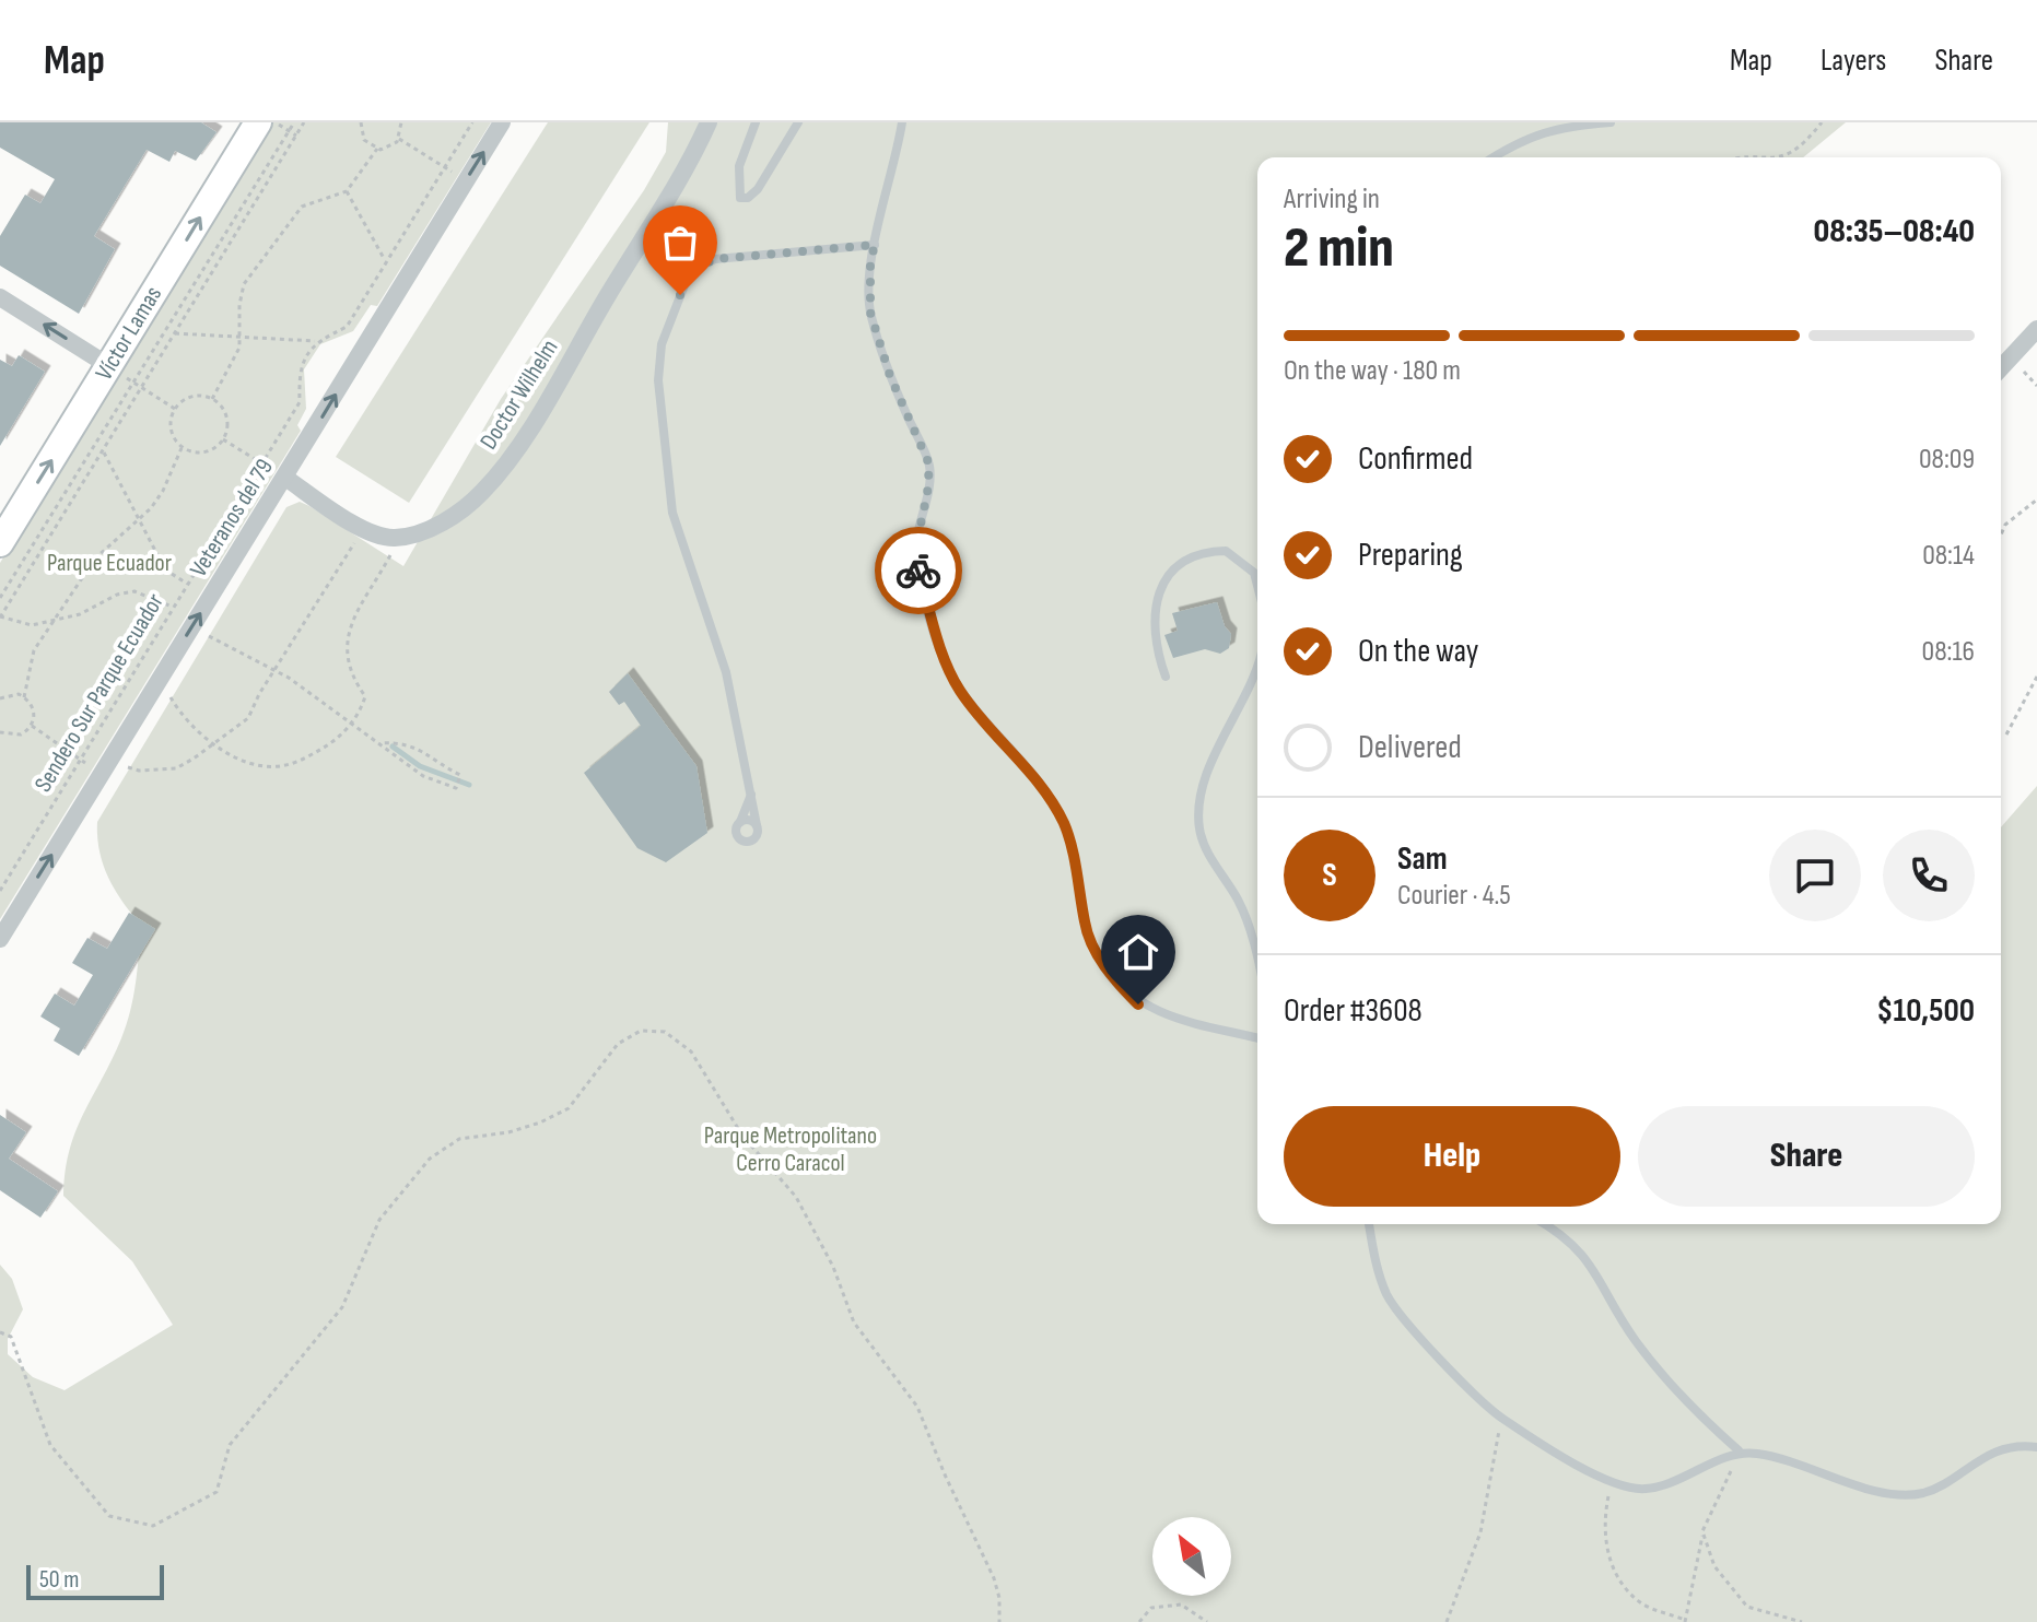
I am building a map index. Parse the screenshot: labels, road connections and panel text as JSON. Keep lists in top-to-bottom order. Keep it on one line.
{"streets":{"main road":["Víctor Lamas"],"street":["Doctor Wilhelm","Veteranos del 79"],"path":["Sendero Sur Parque Ecuador"]},"one_way":["Víctor Lamas","Veteranos del 79"],"parks":["Parque Ecuador","Parque Metropolitano Cerro Caracol"],"scale_bar":"50 m","north":"top left","page":{"header":"Map","nav":["Map","Layers","Share"],"heading":["2 min","Arriving in","08:35–08:40"],"panel":["Sam","Courier · 4.5","Order #3608","$10,500"],"bar":"On the way · 180 m","list":[["Confirmed","08:09"],["Preparing","08:14"],["On the way","08:16"],"Delivered"],"round":"S","buttons":["Help","Share"],"scale":"50 m"}}
